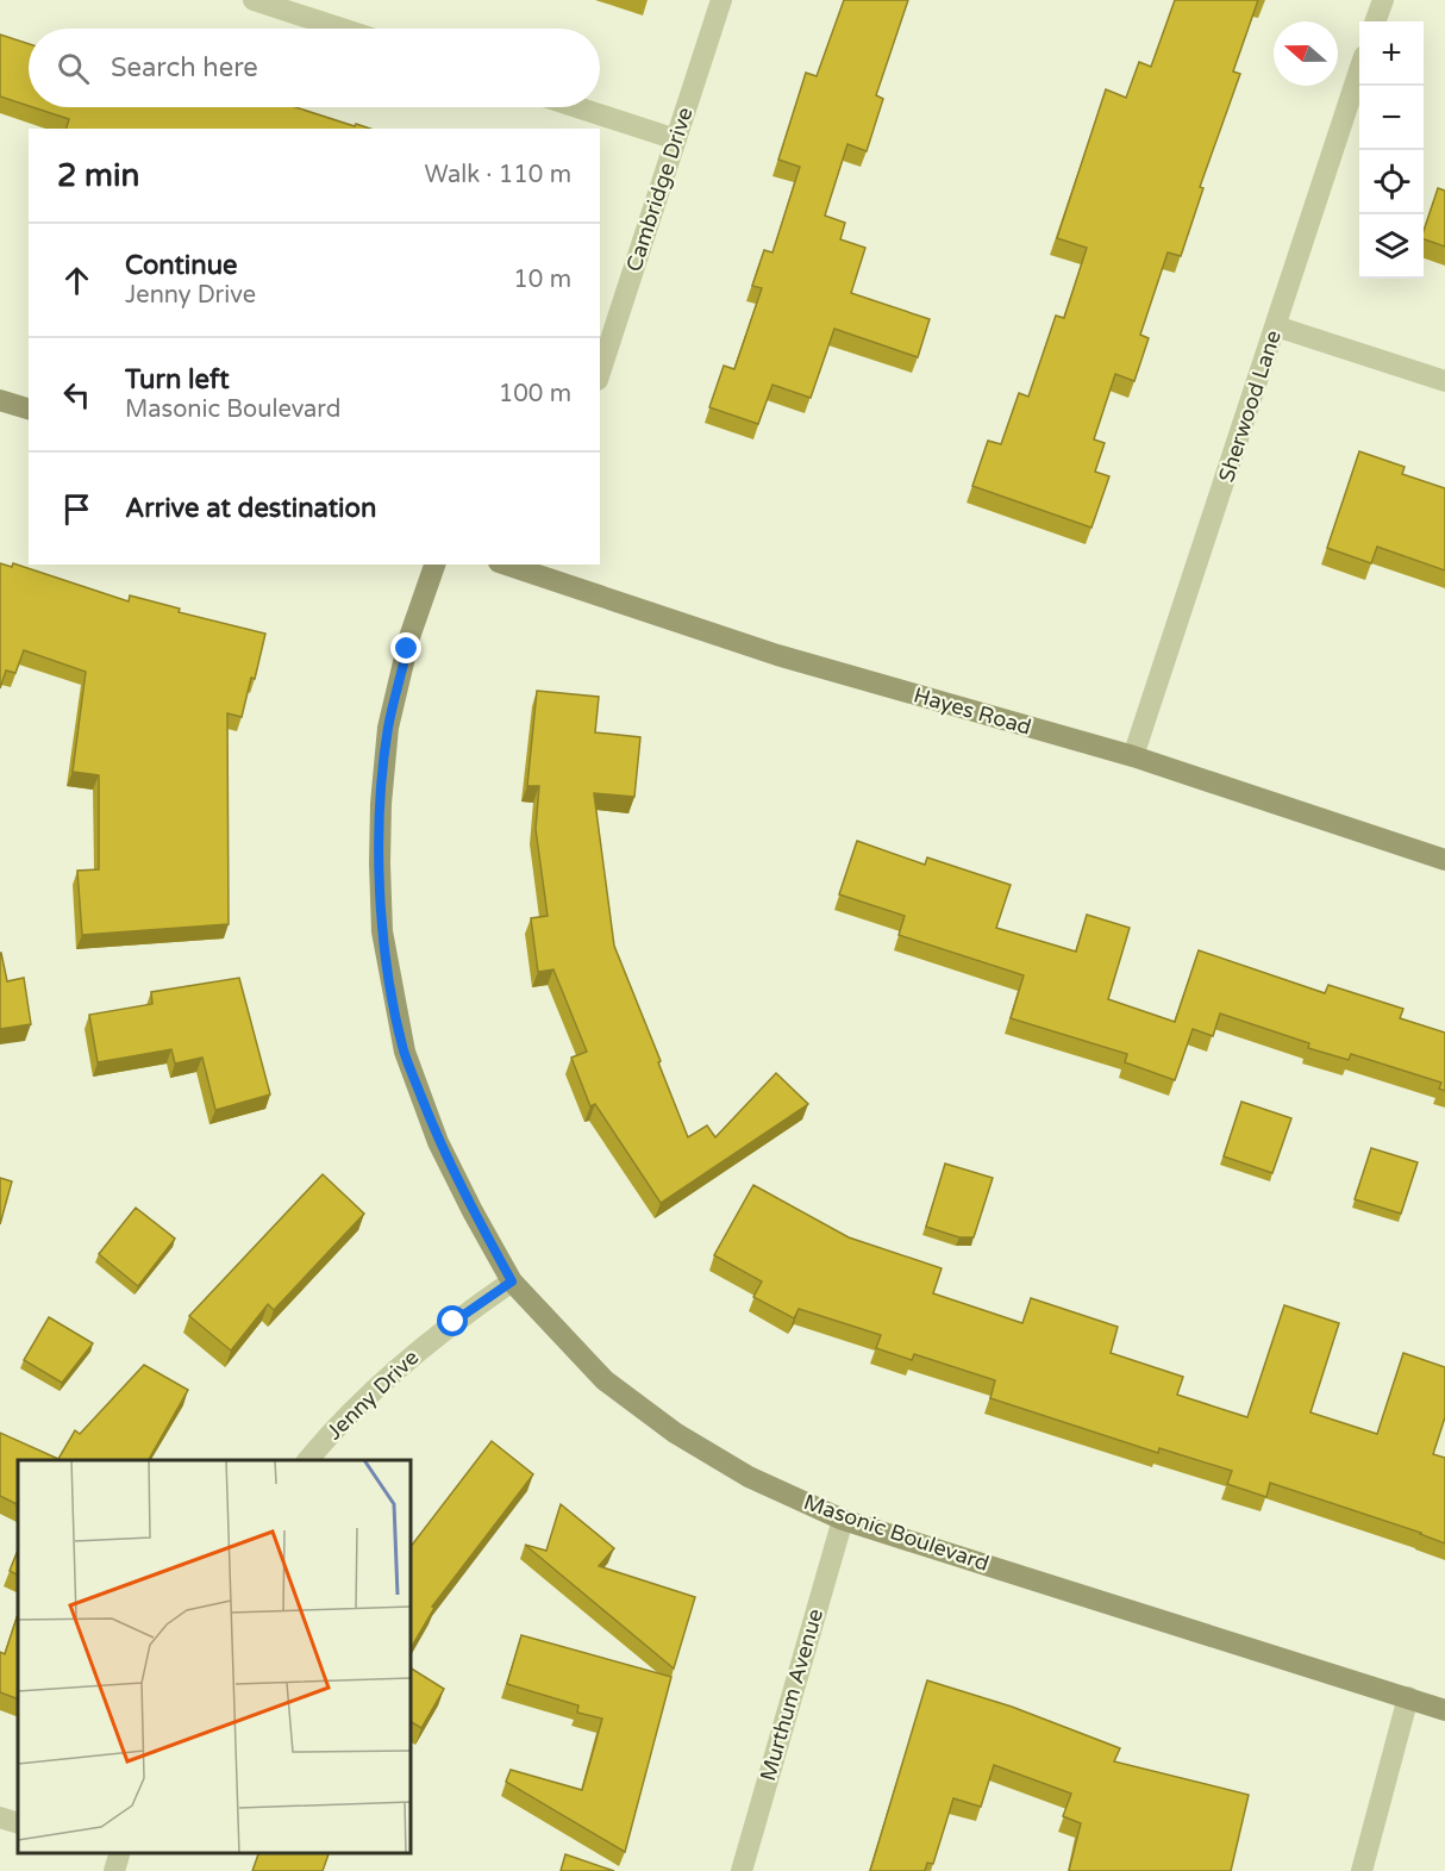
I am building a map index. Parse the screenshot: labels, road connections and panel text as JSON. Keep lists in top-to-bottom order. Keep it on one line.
{"streets":{"street":["Cambridge Drive","Sherwood Lane","Hayes Road","Jenny Drive","Masonic Boulevard","Murthum Avenue"]},"crossings":[["Sherwood Lane","Hayes Road"],["Jenny Drive","Masonic Boulevard"],["Masonic Boulevard","Murthum Avenue"]],"north":"left","page":{"map_buttons":["+","−"],"search":"Search here","heading":["2 min","Walk · 110 m"],"list":[["Continue","Jenny Drive","10 m"],["Turn left","Masonic Boulevard","100 m"],"Arrive at destination"]}}
